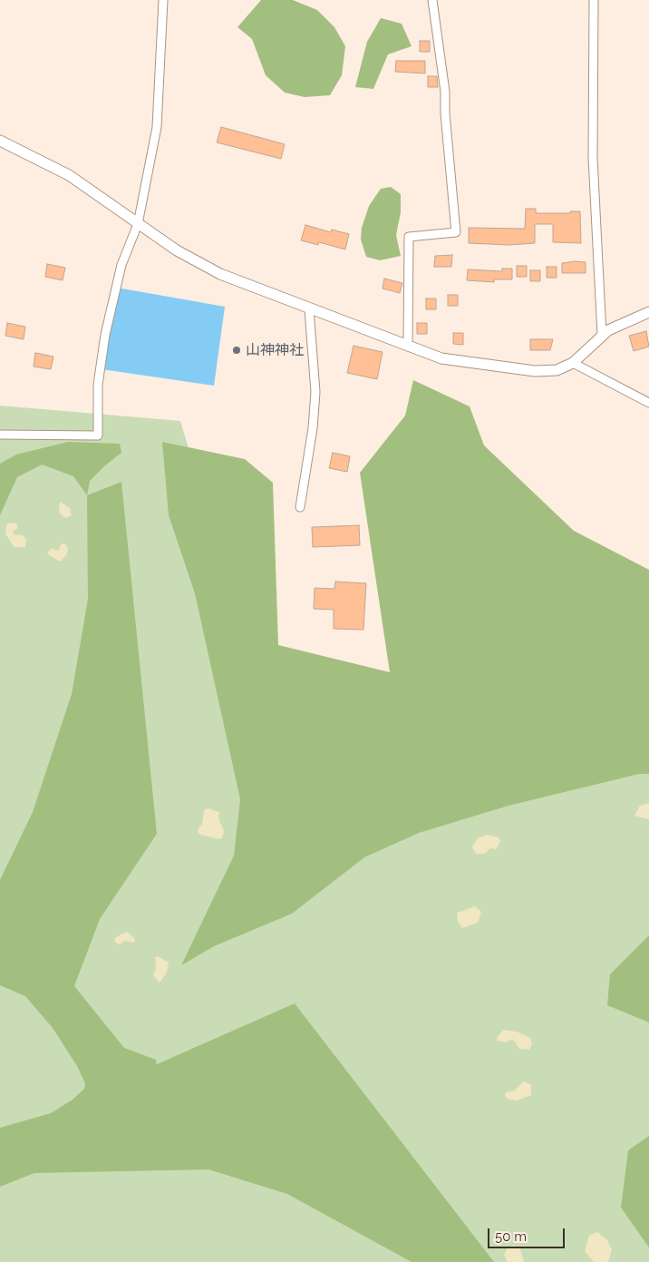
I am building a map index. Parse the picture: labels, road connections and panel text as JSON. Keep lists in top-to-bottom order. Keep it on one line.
{"places":["山神神社"],"scale_bar":"50 m"}
